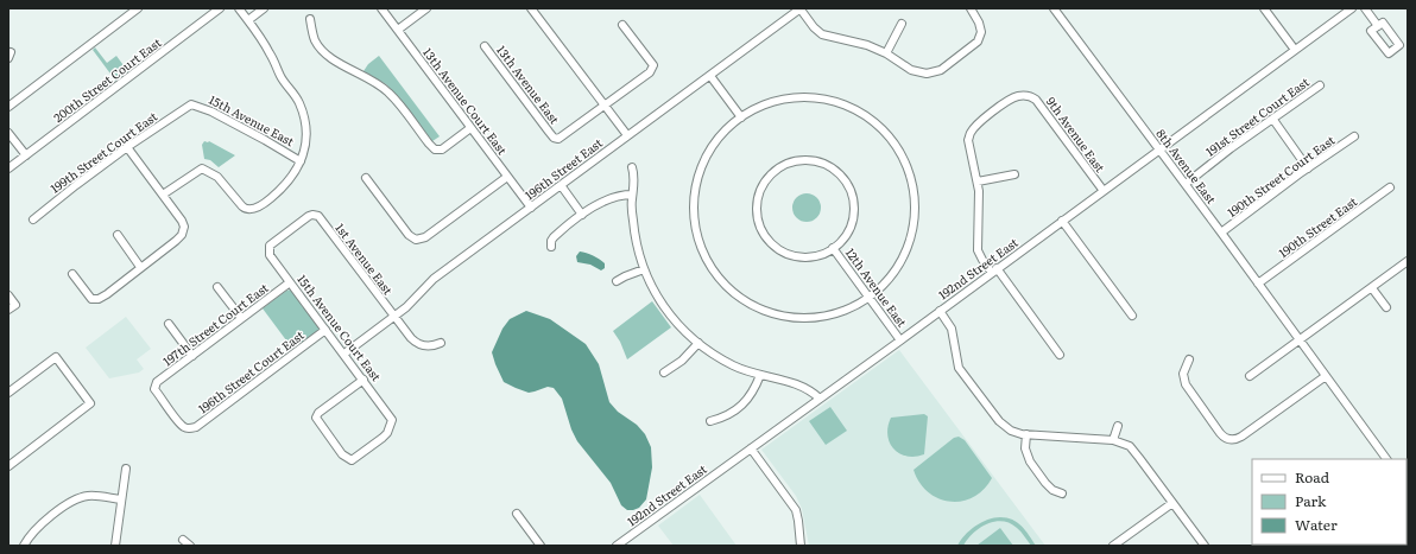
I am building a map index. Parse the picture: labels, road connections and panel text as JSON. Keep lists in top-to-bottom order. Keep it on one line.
{"streets":{"street":["200th Street Court East","13th Avenue East","13th Avenue Court East","191st Street Court East","15th Avenue East","9th Avenue East","199th Street Court East","8th Avenue East","196th Street East","190th Street Court East","190th Street East","1st Avenue East","192nd Street East","12th Avenue East","197th Street Court East","15th Avenue Court East","196th Street Court East"]},"crossings":[["13th Avenue Court East","196th Street East"],["191st Street Court East","8th Avenue East"],["15th Avenue East","199th Street Court East"],["9th Avenue East","192nd Street East"],["8th Avenue East","190th Street Court East"],["8th Avenue East","190th Street East"],["8th Avenue East","192nd Street East"],["196th Street East","1st Avenue East"],["196th Street East","15th Avenue Court East"],["1st Avenue East","15th Avenue Court East"],["192nd Street East","12th Avenue East"],["197th Street Court East","15th Avenue Court East"],["197th Street Court East","196th Street Court East"],["15th Avenue Court East","196th Street Court East"]],"legend":["Road","Park","Water"]}
